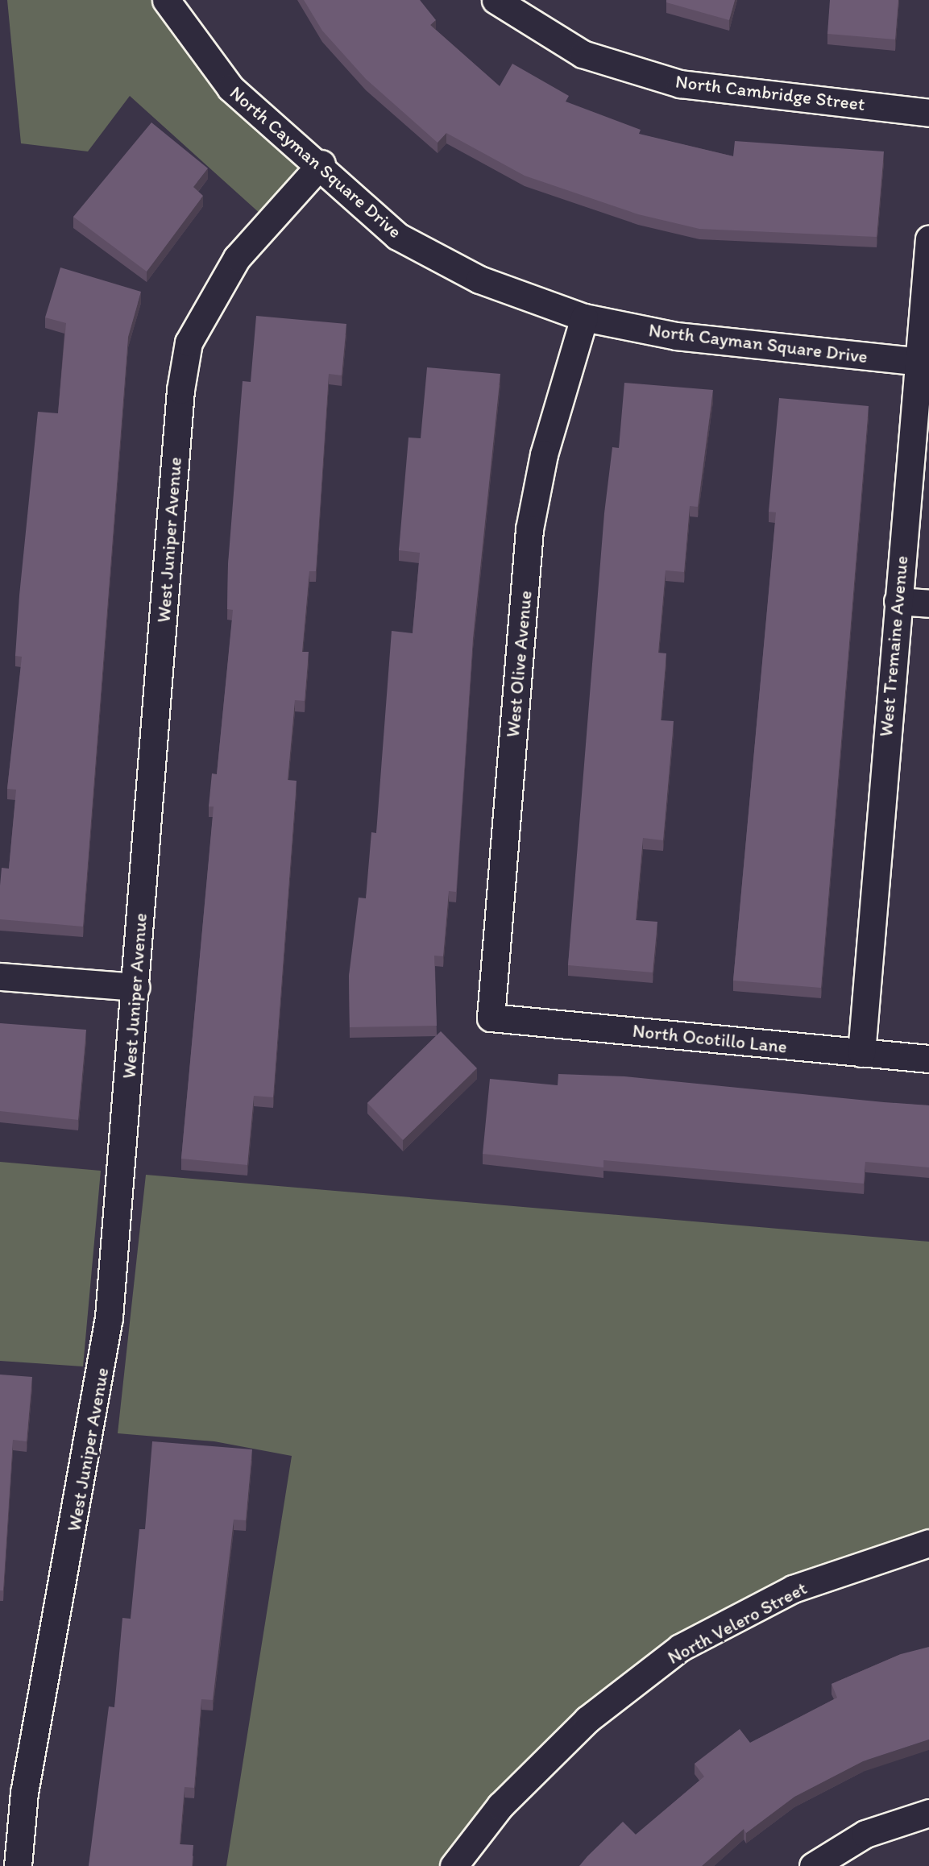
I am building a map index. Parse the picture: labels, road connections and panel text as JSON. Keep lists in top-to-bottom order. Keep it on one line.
{"streets":{"street":["North Cambridge Street","North Cayman Square Drive","West Juniper Avenue","West Tremaine Avenue","West Olive Avenue","North Ocotillo Lane","North Velero Street"]},"crossings":[["North Cayman Square Drive","West Juniper Avenue"],["North Cayman Square Drive","West Tremaine Avenue"],["North Cayman Square Drive","West Olive Avenue"],["West Tremaine Avenue","North Ocotillo Lane"],["West Olive Avenue","North Ocotillo Lane"]]}
